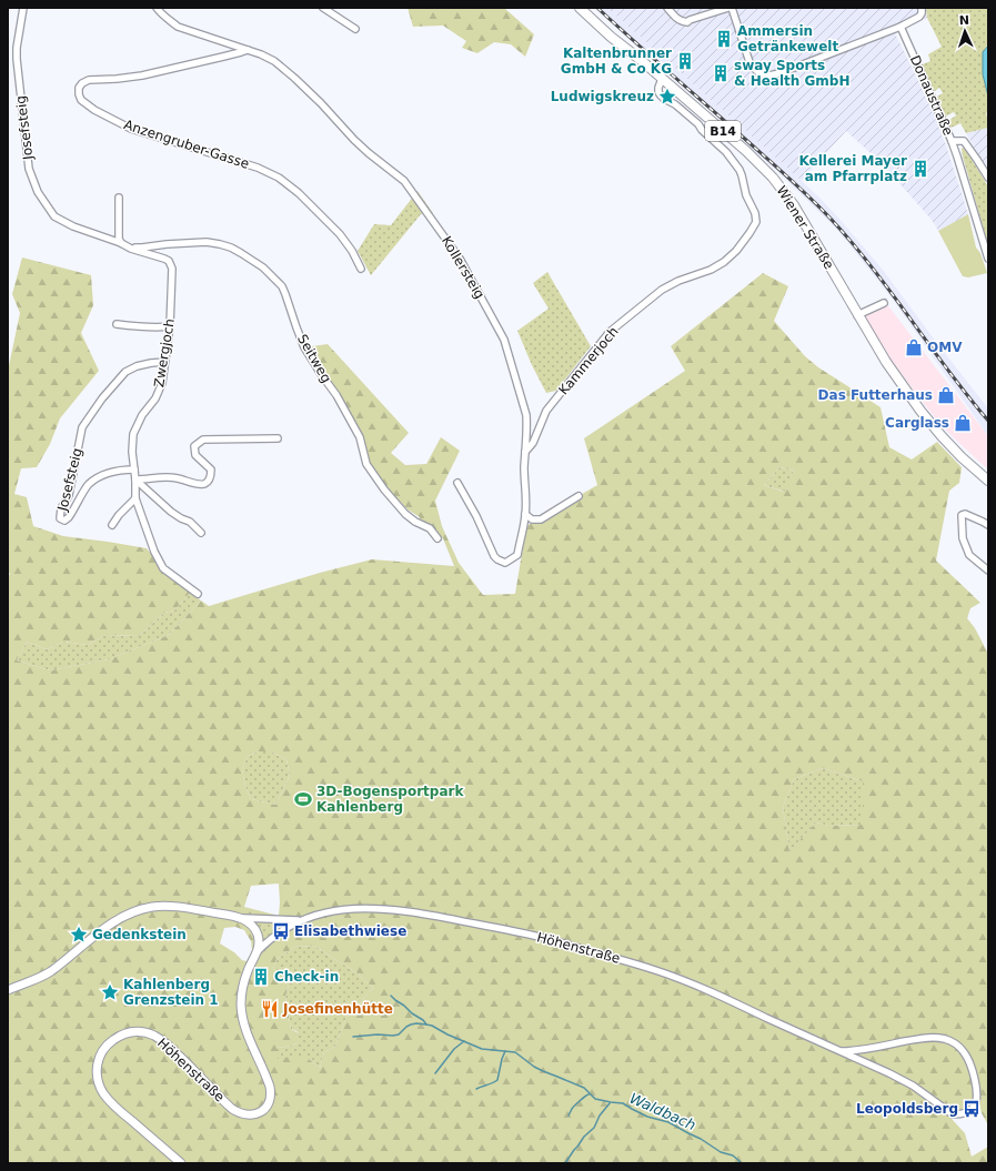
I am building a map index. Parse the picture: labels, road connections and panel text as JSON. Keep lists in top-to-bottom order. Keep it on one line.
{"streets":{"main road":["B14","Wiener Straße"],"street":["Donaustraße","Josefsteig","Anzengruber-Gasse","Kollersteig","Zwergjoch","Seitweg","Kammerjoch","Höhenstraße"]},"crossings":[["Josefsteig","Zwergjoch"],["Josefsteig","Seitweg"],["Anzengruber-Gasse","Kollersteig"],["Wiener Straße","Kammerjoch"],["Kollersteig","Kammerjoch"],["Zwergjoch","Seitweg"]],"water":["Waldbach"],"places":{"building":["Ammersin Getränkewelt","Kaltenbrunner GmbH & Co KG","sway Sports & Health GmbH","Kellerei Mayer am Pfarrplatz","Check-in"],"place":["Ludwigskreuz","Gedenkstein","Kahlenberg Grenzstein 1"],"shop":["OMV","Das Futterhaus","Carglass"],"sports":["3D-Bogensportpark Kahlenberg"],"bus stop":["Elisabethwiese","Leopoldsberg"],"restaurant":["Josefinenhütte"]},"north":"top"}
